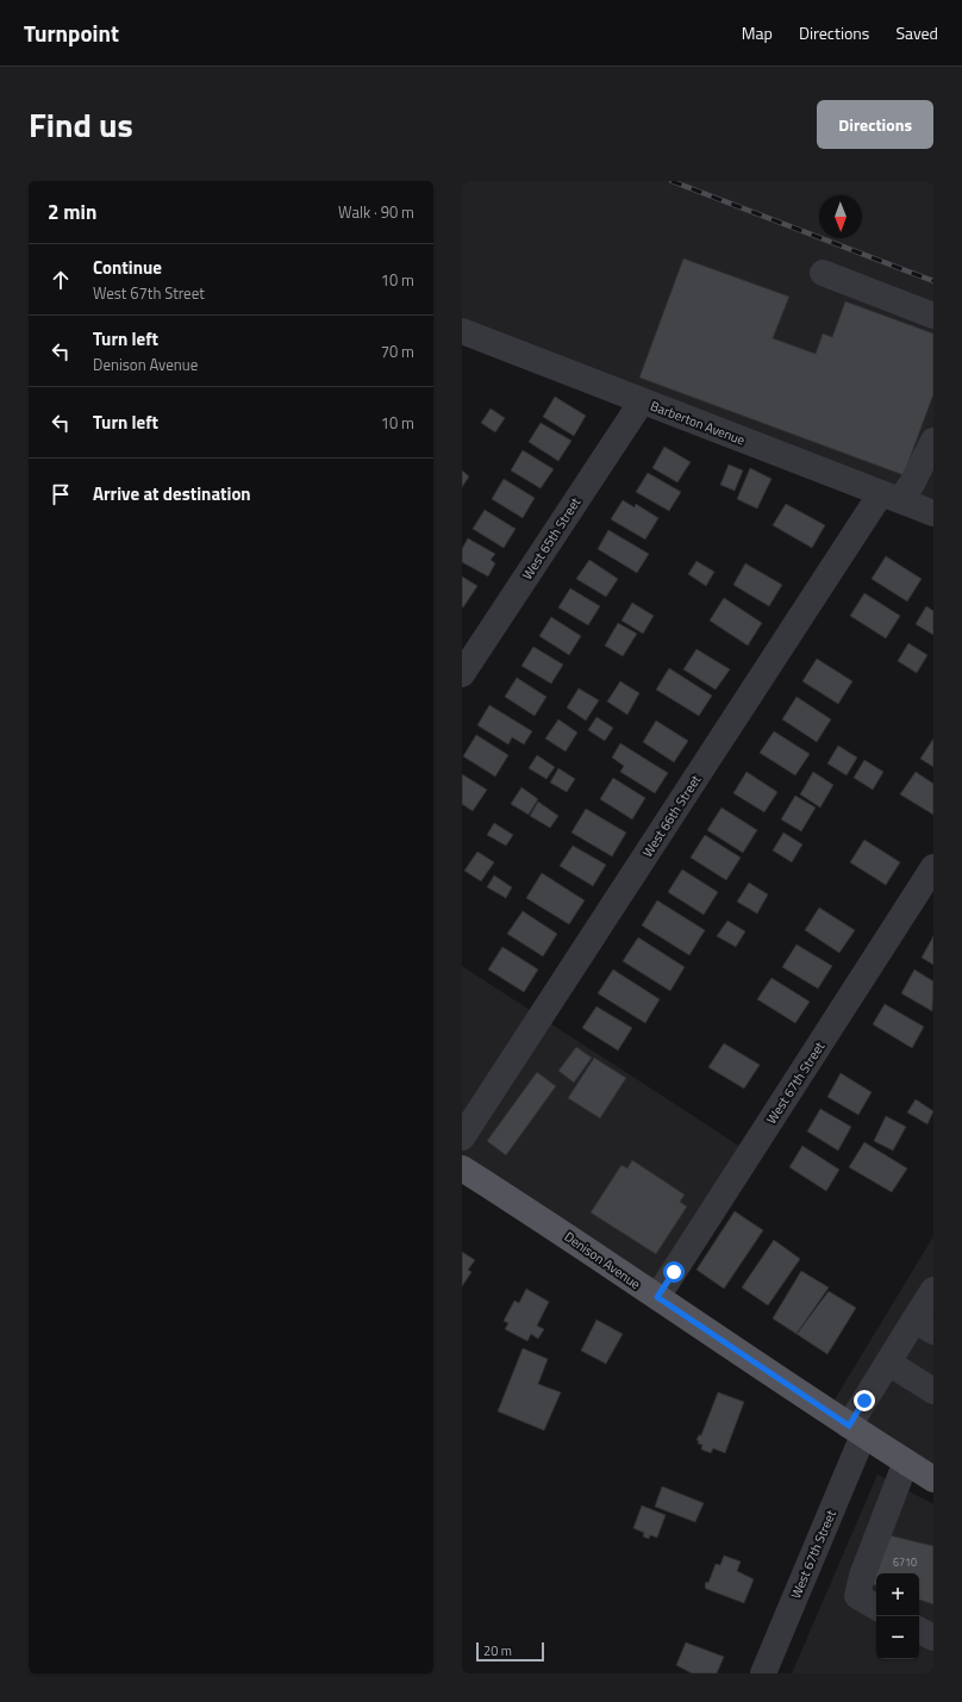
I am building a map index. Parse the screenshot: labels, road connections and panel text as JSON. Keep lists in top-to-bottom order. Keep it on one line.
{"streets":{"main road":["Denison Avenue"],"street":["Barberton Avenue","West 65th Street","West 66th Street","West 67th Street"]},"crossings":[["Barberton Avenue","West 65th Street"],["Barberton Avenue","West 66th Street"],["West 67th Street","Denison Avenue"]],"house_numbers":["6710"],"scale_bar":"20 m","north":"bottom","page":{"header":"Turnpoint","nav":["Map","Directions","Saved"],"title":"Find us","buttons":"Directions","heading":["2 min","Walk · 90 m"],"list":[["Continue","West 67th Street","10 m"],["Turn left","Denison Avenue","70 m"],["Turn left","10 m"],"Arrive at destination"],"map_buttons":["+","−"],"scale":"20 m"}}
